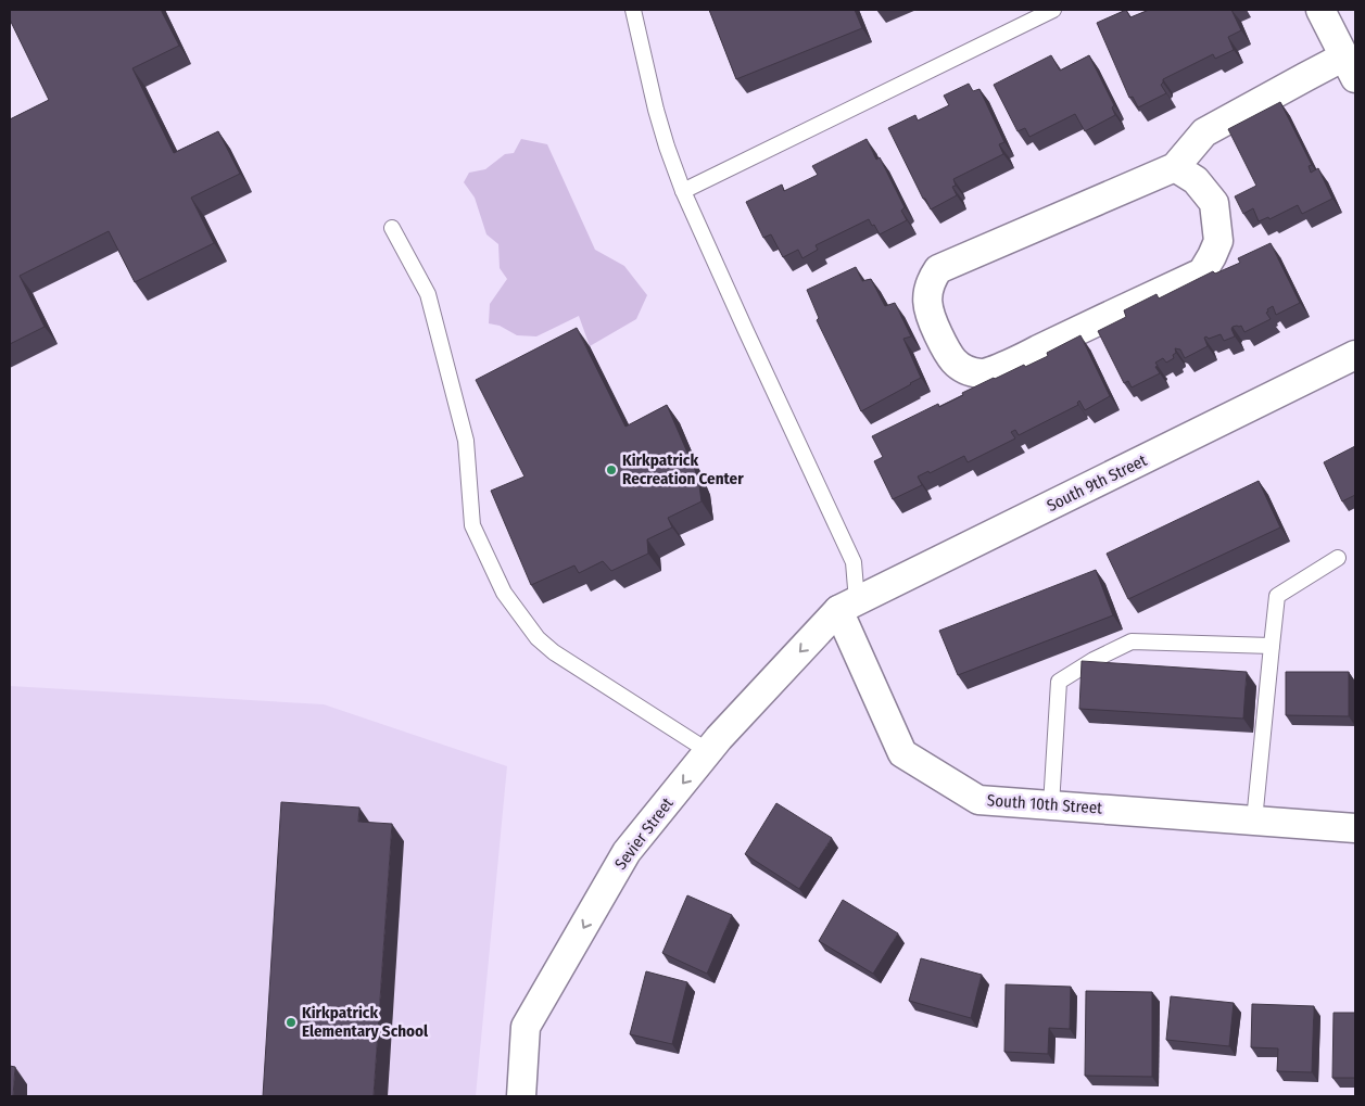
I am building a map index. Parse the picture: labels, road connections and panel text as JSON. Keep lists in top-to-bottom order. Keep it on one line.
{"streets":{"street":["South 9th Street","South 10th Street","Sevier Street"]},"crossings":[["South 9th Street","South 10th Street"],["South 9th Street","Sevier Street"],["South 10th Street","Sevier Street"]],"one_way":["Sevier Street"],"places":["Kirkpatrick Recreation Center","Kirkpatrick Elementary School"]}
